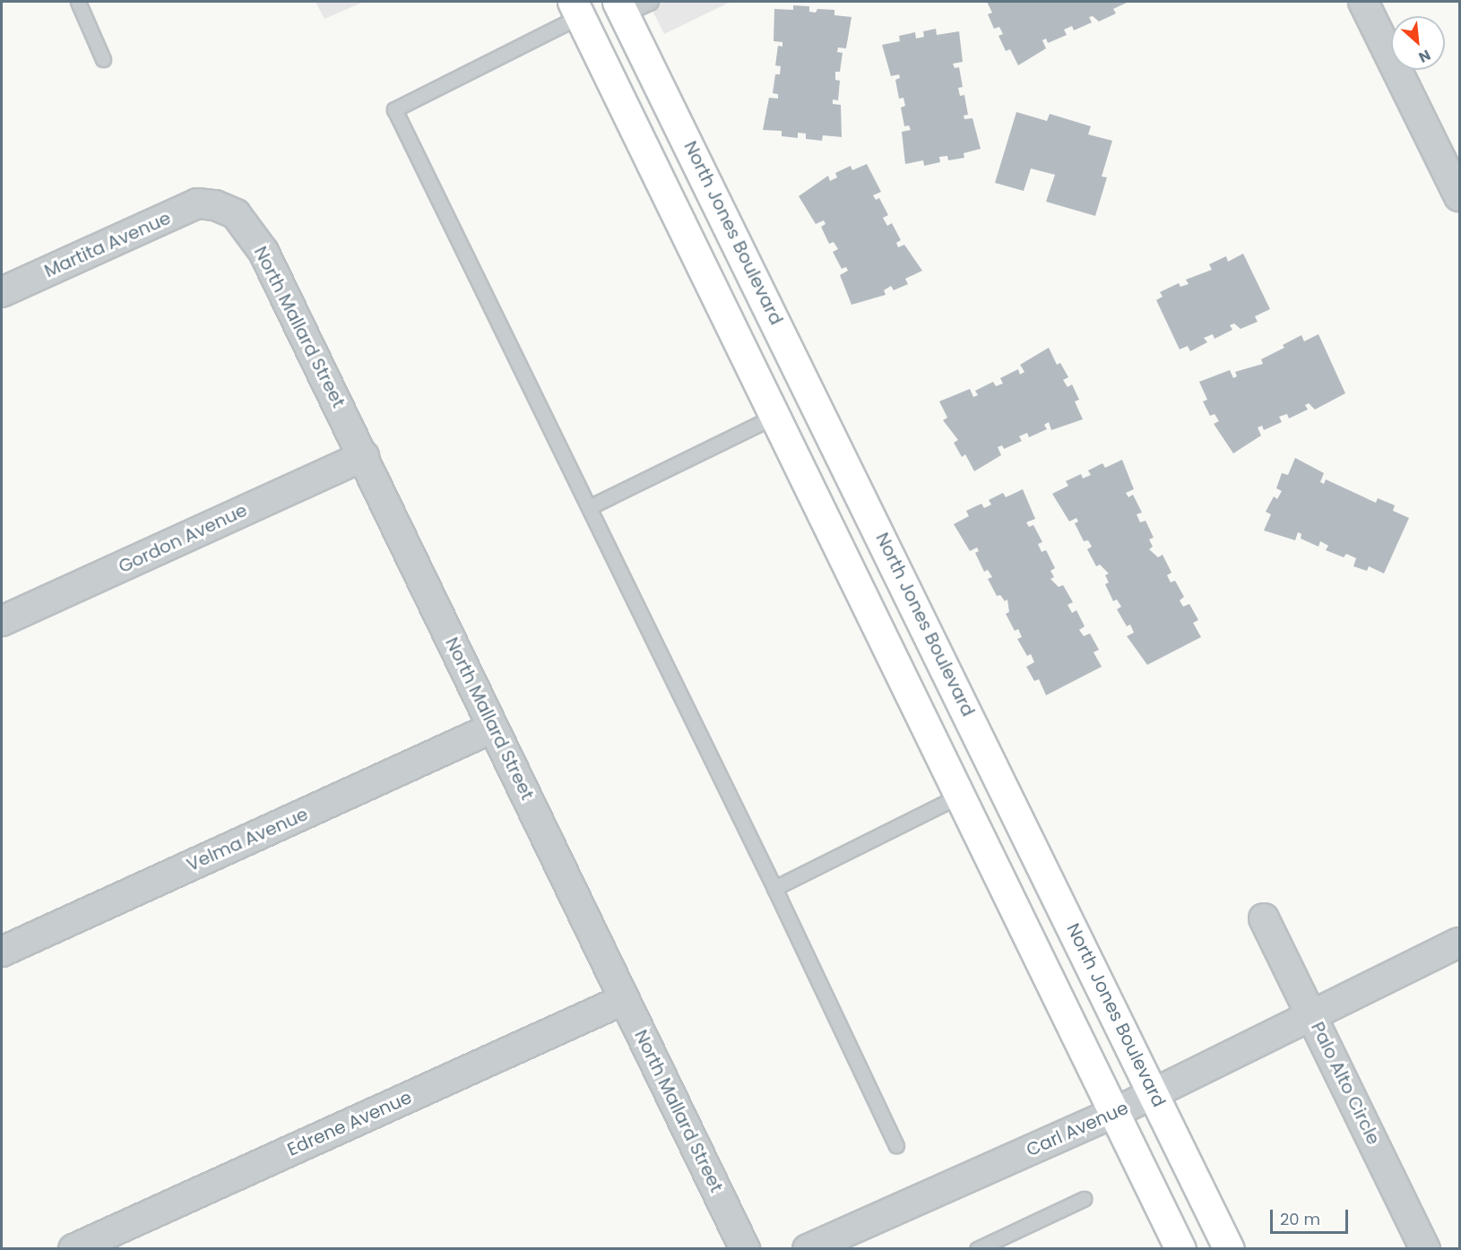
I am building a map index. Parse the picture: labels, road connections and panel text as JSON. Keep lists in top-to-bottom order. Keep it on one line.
{"streets":{"main road":["North Jones Boulevard"],"street":["Martita Avenue","North Mallard Street","Gordon Avenue","Velma Avenue","Palo Alto Circle","Edrene Avenue","Carl Avenue"]},"crossings":[["North Jones Boulevard","Carl Avenue"],["Martita Avenue","North Mallard Street"],["North Mallard Street","Gordon Avenue"],["North Mallard Street","Velma Avenue"],["North Mallard Street","Edrene Avenue"],["Palo Alto Circle","Carl Avenue"]],"scale_bar":"20 m","north":"bottom right"}
